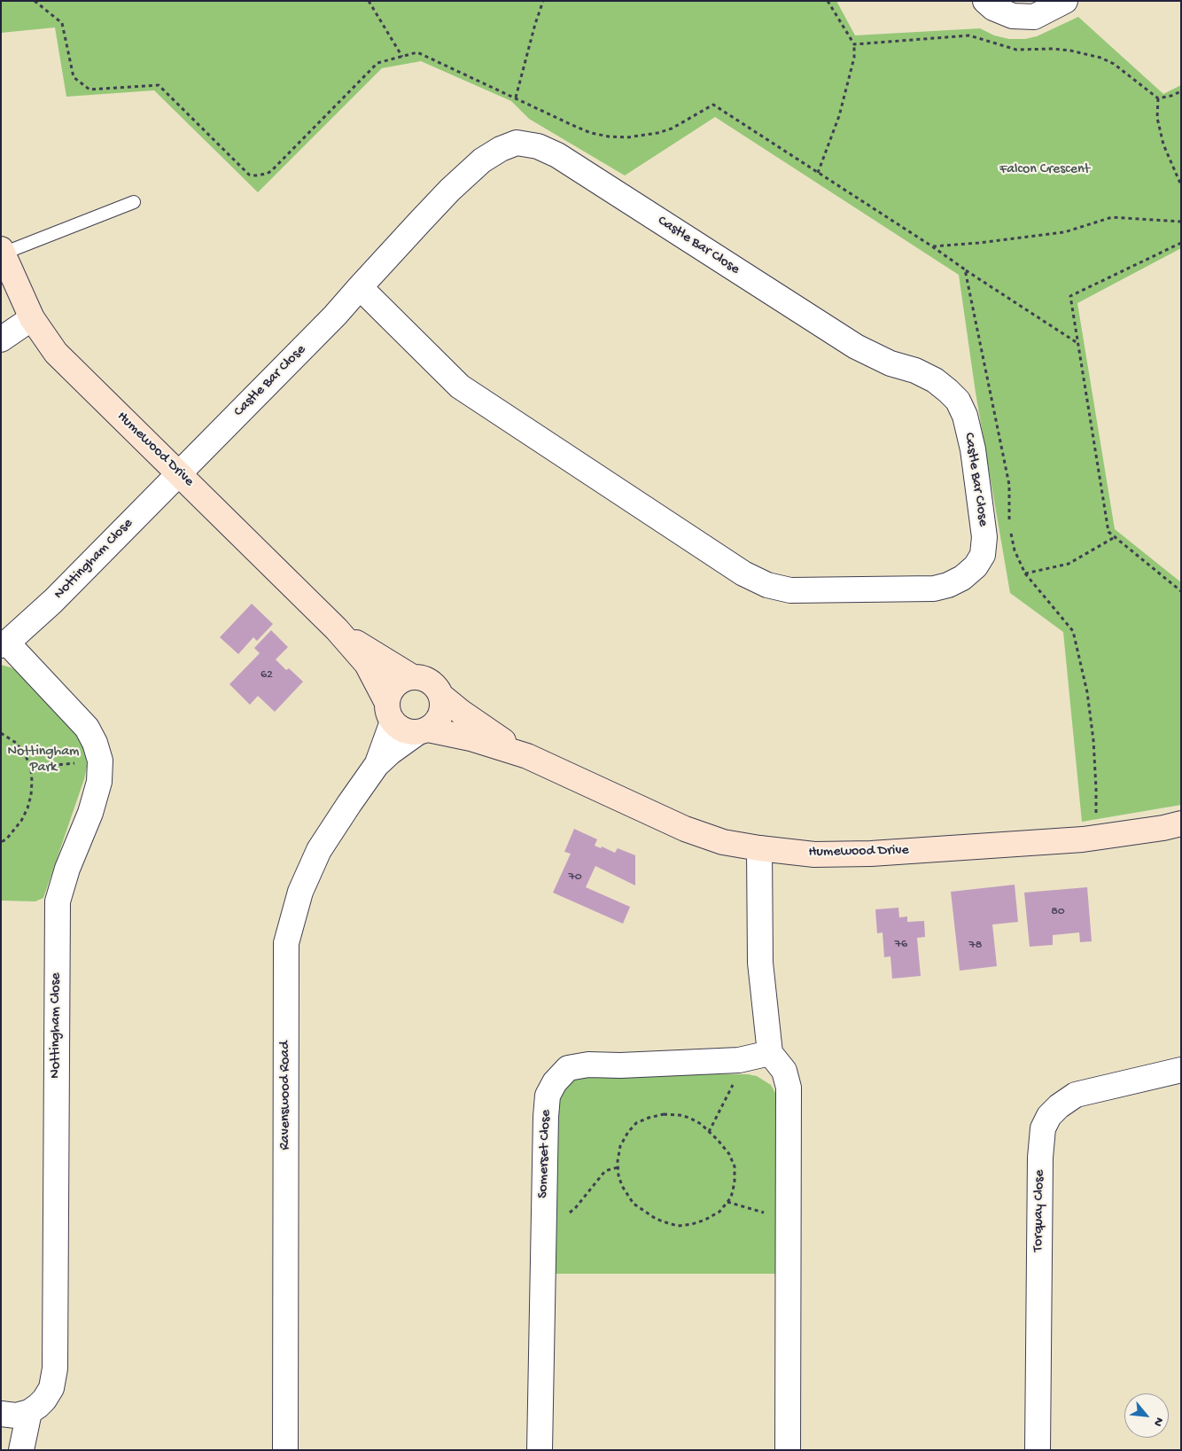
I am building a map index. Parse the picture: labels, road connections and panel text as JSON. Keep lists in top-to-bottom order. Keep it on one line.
{"streets":{"street":["Castle Bar Close","Humewood Drive","Nottingham Close","Ravenswood Road","Somerset Close","Torquay Close"]},"crossings":[["Castle Bar Close","Humewood Drive"],["Castle Bar Close","Nottingham Close"],["Humewood Drive","Nottingham Close"],["Humewood Drive","Ravenswood Road"]],"parks":["Falcon Crescent","Nottingham Park"],"house_numbers":["62","70","80","76","78"],"north":"bottom right"}
